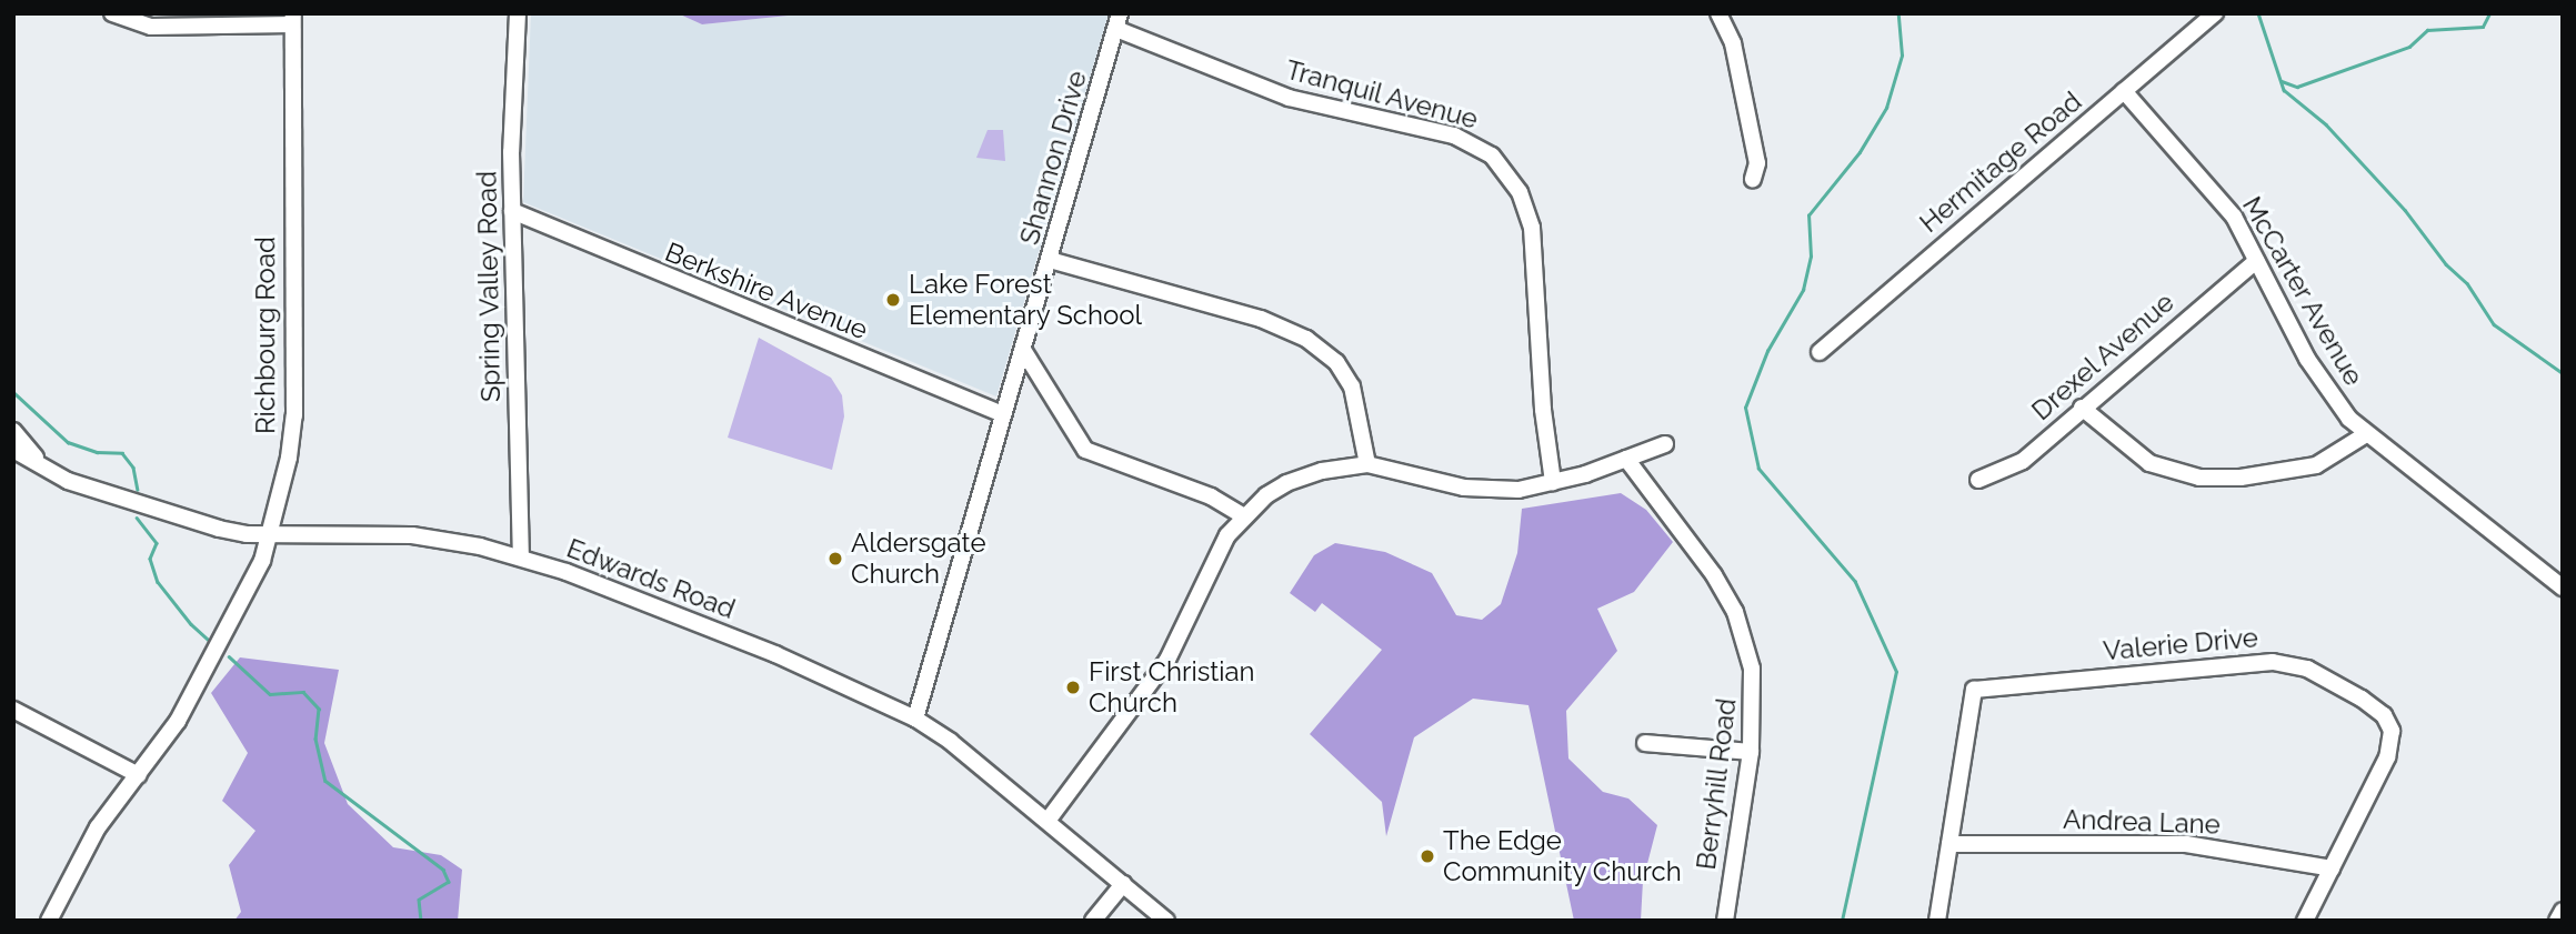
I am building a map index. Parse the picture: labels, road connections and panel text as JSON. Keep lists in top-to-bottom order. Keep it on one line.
{"streets":{"street":["Tranquil Avenue","Shannon Drive","Hermitage Road","Spring Valley Road","Berkshire Avenue","McCarter Avenue","Richbourg Road","Drexel Avenue","Edwards Road","Valerie Drive","Berryhill Road","Andrea Lane"]},"crossings":[["Tranquil Avenue","Shannon Drive"],["Shannon Drive","Berkshire Avenue"],["Shannon Drive","Edwards Road"],["Hermitage Road","McCarter Avenue"],["Spring Valley Road","Berkshire Avenue"],["Spring Valley Road","Edwards Road"],["McCarter Avenue","Drexel Avenue"],["Richbourg Road","Edwards Road"],["Valerie Drive","Andrea Lane"]],"places":["Lake Forest Elementary School","Aldersgate Church","First Christian Church","The Edge Community Church"]}
